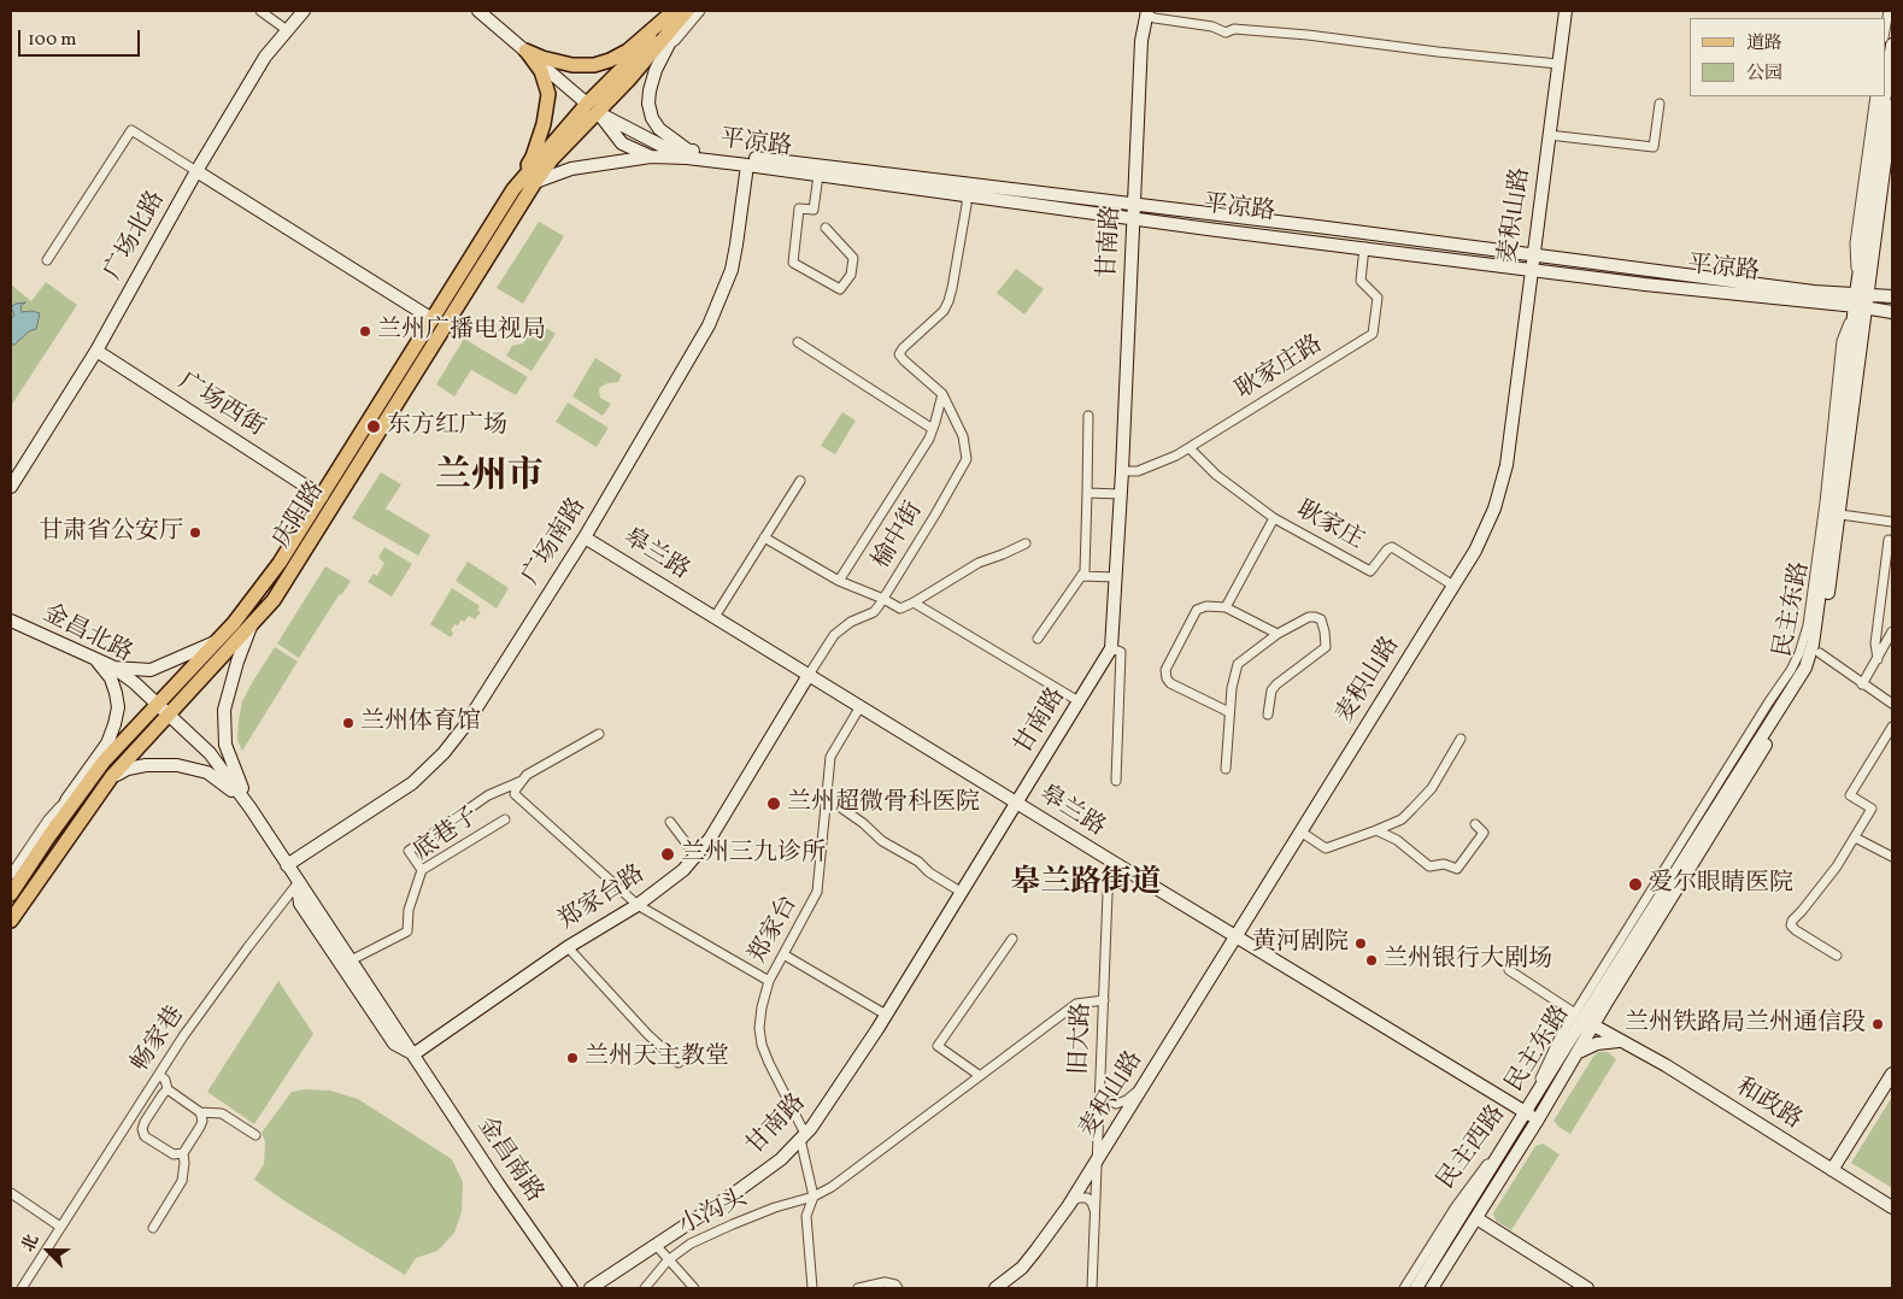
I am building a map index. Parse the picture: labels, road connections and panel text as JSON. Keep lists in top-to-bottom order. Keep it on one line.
{"streets":{"main road":["庆阳路"],"street":["平凉路","麦积山路","广场北路","甘南路","耿家庄路","广场西街","耿家庄","榆中街","广场南路","皋兰路","民主东路","金昌北路","底巷子","郑家台路","郑家台","旧大路","畅家巷","和政路","民主西路","金昌南路","小沟头"]},"crossings":[["平凉路","麦积山路"],["平凉路","甘南路"],["平凉路","耿家庄路"],["平凉路","庆阳路"],["平凉路","榆中街"],["平凉路","广场南路"],["平凉路","民主东路"],["麦积山路","耿家庄"],["麦积山路","皋兰路"],["麦积山路","旧大路"],["广场北路","广场西街"],["甘南路","耿家庄路"],["甘南路","皋兰路"],["甘南路","郑家台"],["耿家庄路","耿家庄"],["广场西街","庆阳路"],["庆阳路","金昌北路"],["庆阳路","金昌南路"],["榆中街","皋兰路"],["榆中街","郑家台路"],["广场南路","皋兰路"],["广场南路","金昌南路"],["皋兰路","民主东路"],["皋兰路","郑家台路"],["皋兰路","郑家台"],["皋兰路","旧大路"],["皋兰路","民主西路"],["民主东路","和政路"],["民主东路","民主西路"],["金昌北路","金昌南路"],["底巷子","金昌南路"],["郑家台路","金昌南路"],["郑家台","小沟头"],["旧大路","小沟头"],["畅家巷","金昌南路"]],"districts":["兰州市","皋兰路街道"],"places":["兰州广播电视局","东方红广场","甘肃省公安厅","兰州体育馆","兰州超微骨科医院","兰州三九诊所","爱尔眼睛医院","黄河剧院","兰州银行大剧场","兰州铁路局兰州通信段","兰州天主教堂"],"legend":["道路","公园"],"scale_bar":"100 m","north":"top left"}
